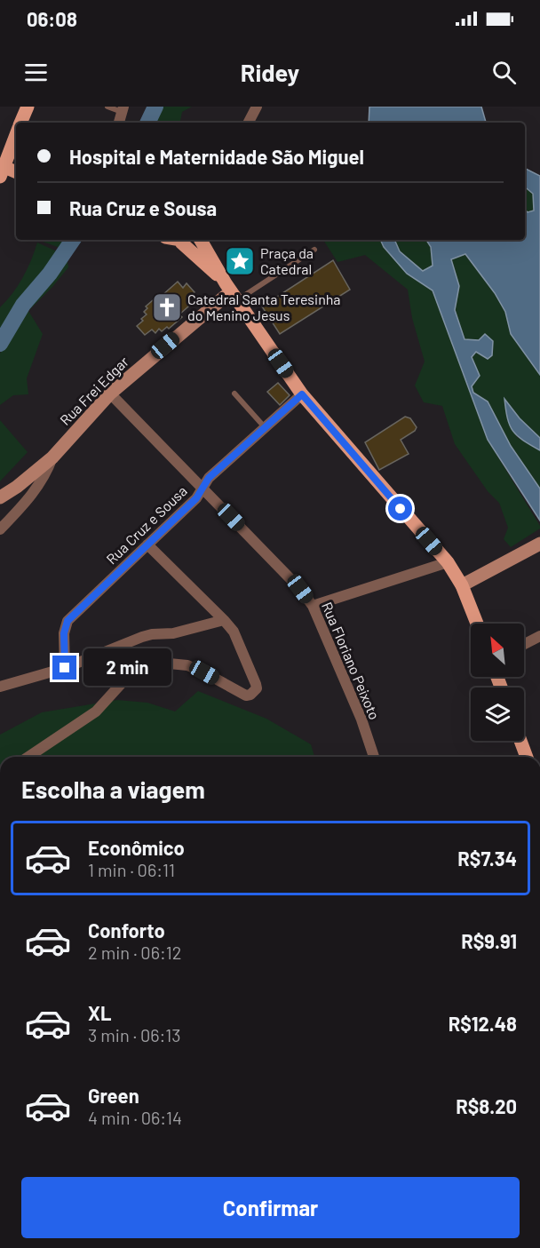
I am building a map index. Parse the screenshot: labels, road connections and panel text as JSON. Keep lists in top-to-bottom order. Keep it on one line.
{"streets":{"street":["Rua Frei Edgar","Rua Cruz e Sousa","Rua Floriano Peixoto"]},"crossings":[["Rua Frei Edgar","Rua Floriano Peixoto"],["Rua Cruz e Sousa","Rua Floriano Peixoto"]],"places":{"place":["Praça da Catedral"],"church":["Catedral Santa Teresinha do Menino Jesus"]},"north":"top left","page":{"status":"06:08","header":"Ridey","banner":["Hospital e Maternidade São Miguel","Rua Cruz e Sousa"],"bubble":"2 min","heading":"Escolha a viagem","list":[{"name":"Econômico","note":"1 min · 06:11","value":"R$7.34"},{"name":"Conforto","note":"2 min · 06:12","value":"R$9.91"},{"name":"XL","note":"3 min · 06:13","value":"R$12.48"},{"name":"Green","note":"4 min · 06:14","value":"R$8.20"}],"buttons":"Confirmar"}}
